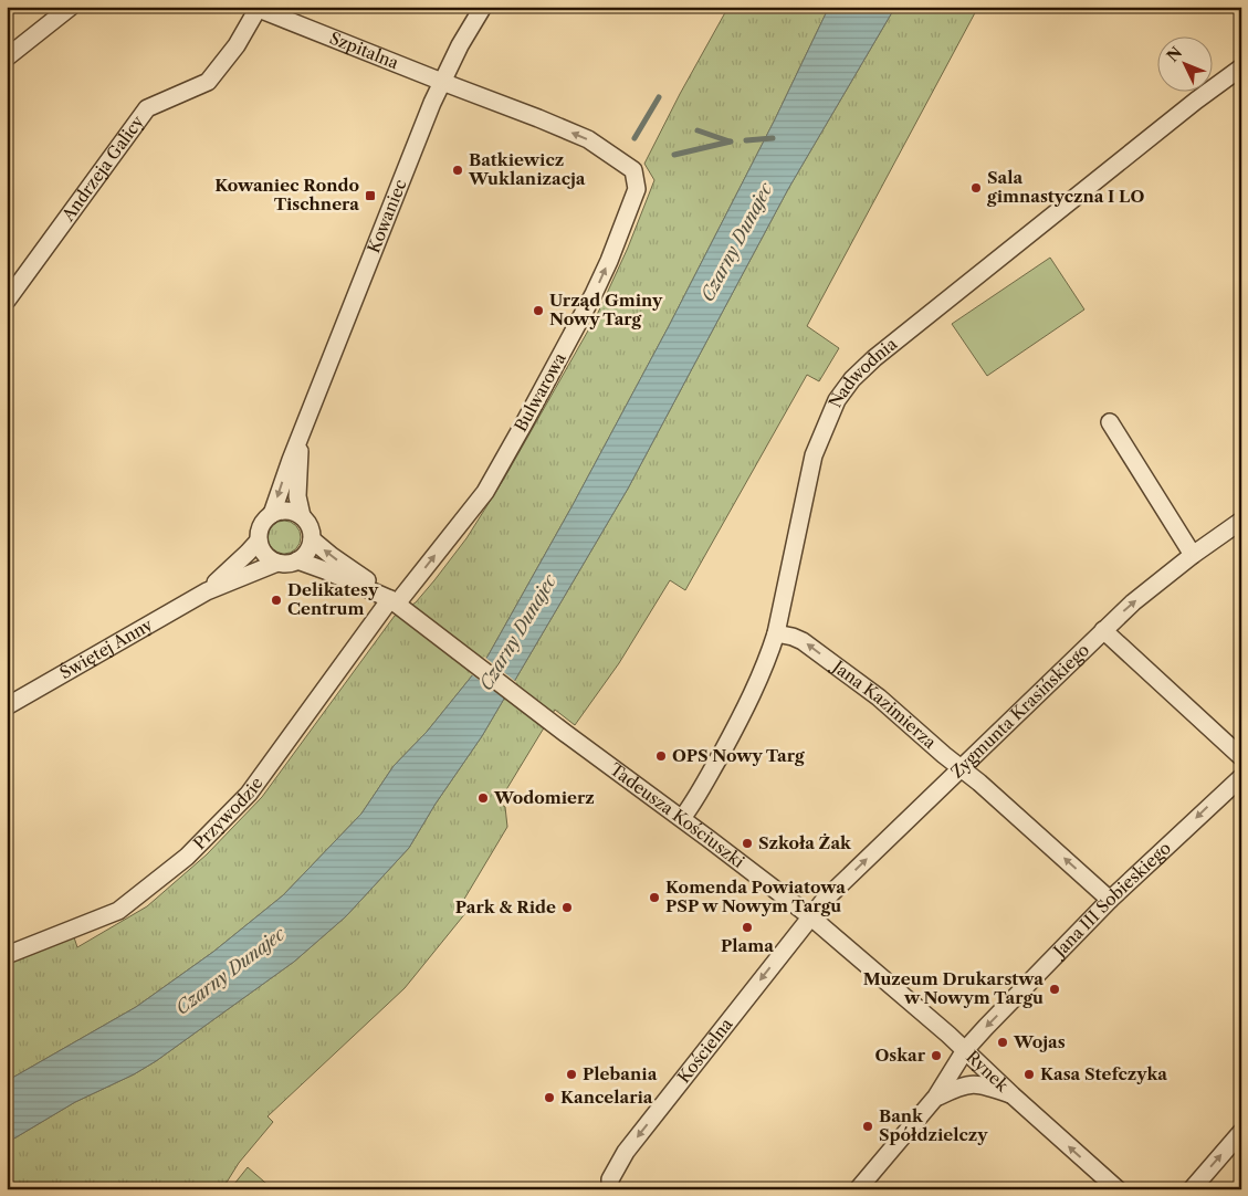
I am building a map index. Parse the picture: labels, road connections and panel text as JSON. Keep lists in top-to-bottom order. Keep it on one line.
{"streets":{"street":["Szpitalna","Andrzeja Galicy","Kowaniec","Nadwodnia","Bulwarowa","Świętej Anny","Jana Kazimierza","Zygmunta Krasińskiego","Przywodzie","Tadeusza Kościuszki","Jana III Sobieskiego","Kościelna","Rynek"]},"crossings":[["Szpitalna","Andrzeja Galicy"],["Szpitalna","Kowaniec"],["Szpitalna","Bulwarowa"],["Kowaniec","Bulwarowa"],["Kowaniec","Świętej Anny"],["Kowaniec","Tadeusza Kościuszki"],["Nadwodnia","Jana Kazimierza"],["Nadwodnia","Tadeusza Kościuszki"],["Bulwarowa","Przywodzie"],["Bulwarowa","Tadeusza Kościuszki"],["Świętej Anny","Tadeusza Kościuszki"],["Jana Kazimierza","Zygmunta Krasińskiego"],["Jana Kazimierza","Jana III Sobieskiego"],["Zygmunta Krasińskiego","Tadeusza Kościuszki"],["Zygmunta Krasińskiego","Kościelna"],["Przywodzie","Tadeusza Kościuszki"],["Tadeusza Kościuszki","Jana III Sobieskiego"],["Tadeusza Kościuszki","Kościelna"],["Tadeusza Kościuszki","Rynek"],["Jana III Sobieskiego","Rynek"]],"one_way":["Jana Kazimierza","Zygmunta Krasińskiego","Jana III Sobieskiego","Kościelna","Rynek"],"water":["Czarny Dunajec"],"places":{"other":["Batkiewicz Wuklanizacja","Sala gimnastyczna I LO","Urząd Gminy Nowy Targ","Delikatesy Centrum","OPS Nowy Targ","Wodomierz","Szkoła Żak","Komenda Powiatowa PSP w Nowym Targu","Park & Ride","Plama","Muzeum Drukarstwa w Nowym Targu","Wojas","Oskar","Plebania","Kasa Stefczyka","Kancelaria","Bank Spółdzielczy"],"transit":["Kowaniec Rondo Tischnera"]},"north":"top left"}
